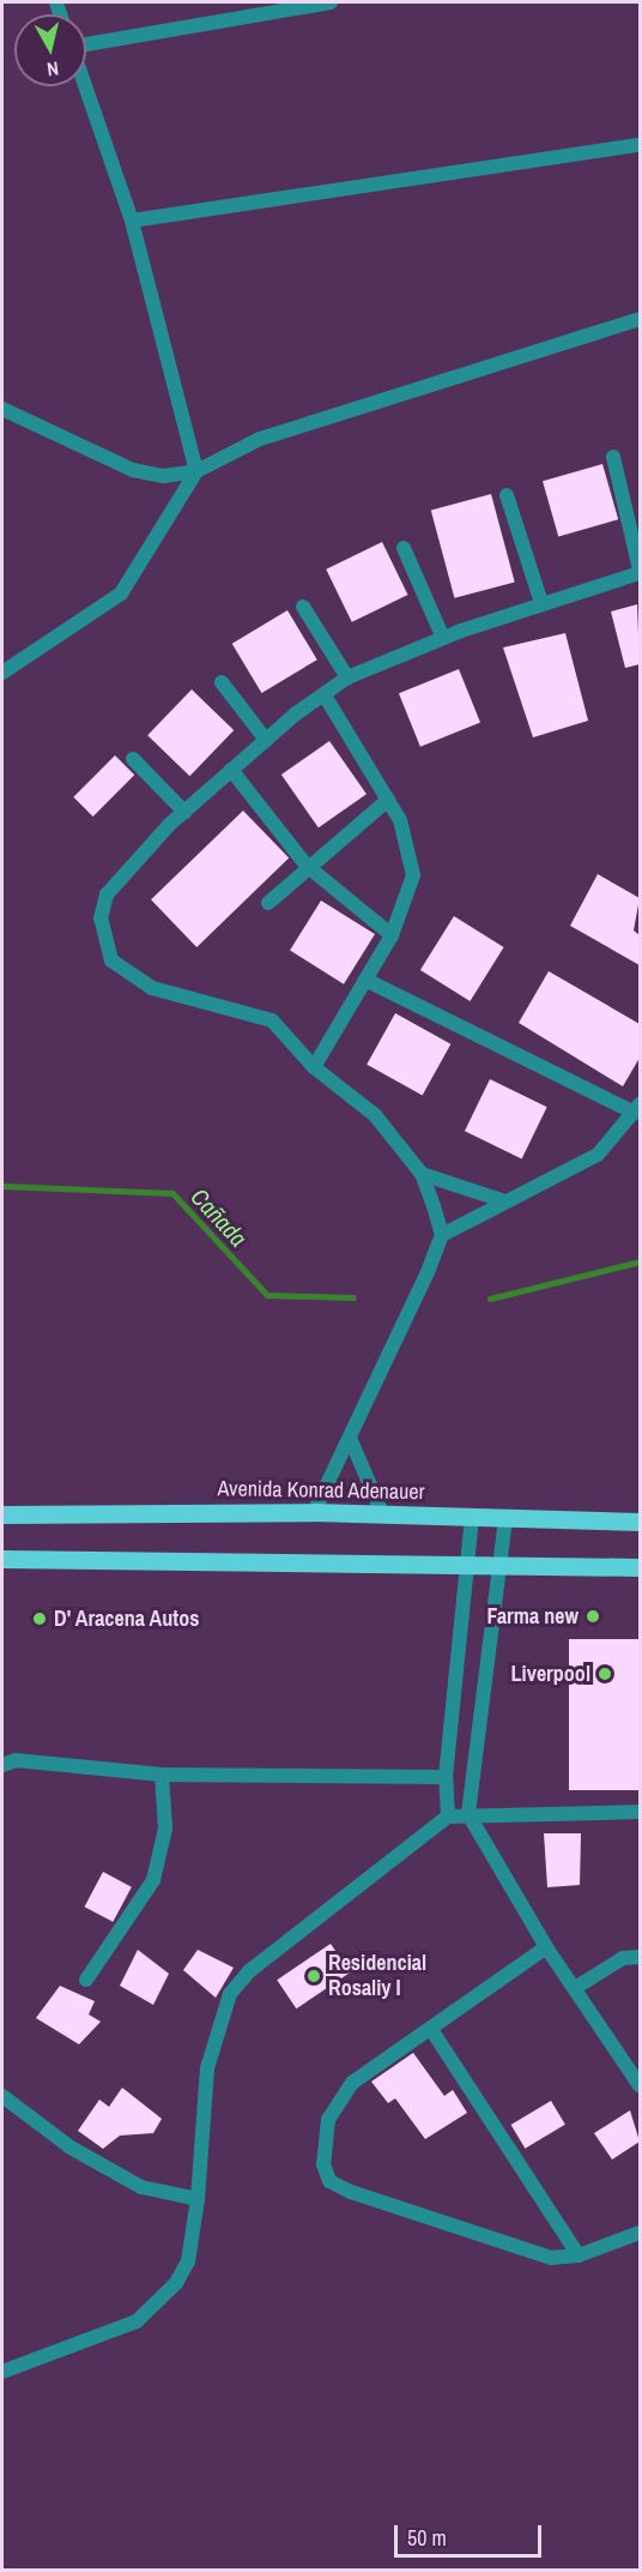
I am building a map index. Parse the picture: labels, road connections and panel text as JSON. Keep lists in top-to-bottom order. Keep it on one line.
{"streets":{"main road":["Avenida Konrad Adenauer"]},"water":["Cañada"],"places":["Farma new","D' Aracena Autos","Liverpool","Residencial Rosaliy I"],"scale_bar":"50 m","north":"bottom"}
